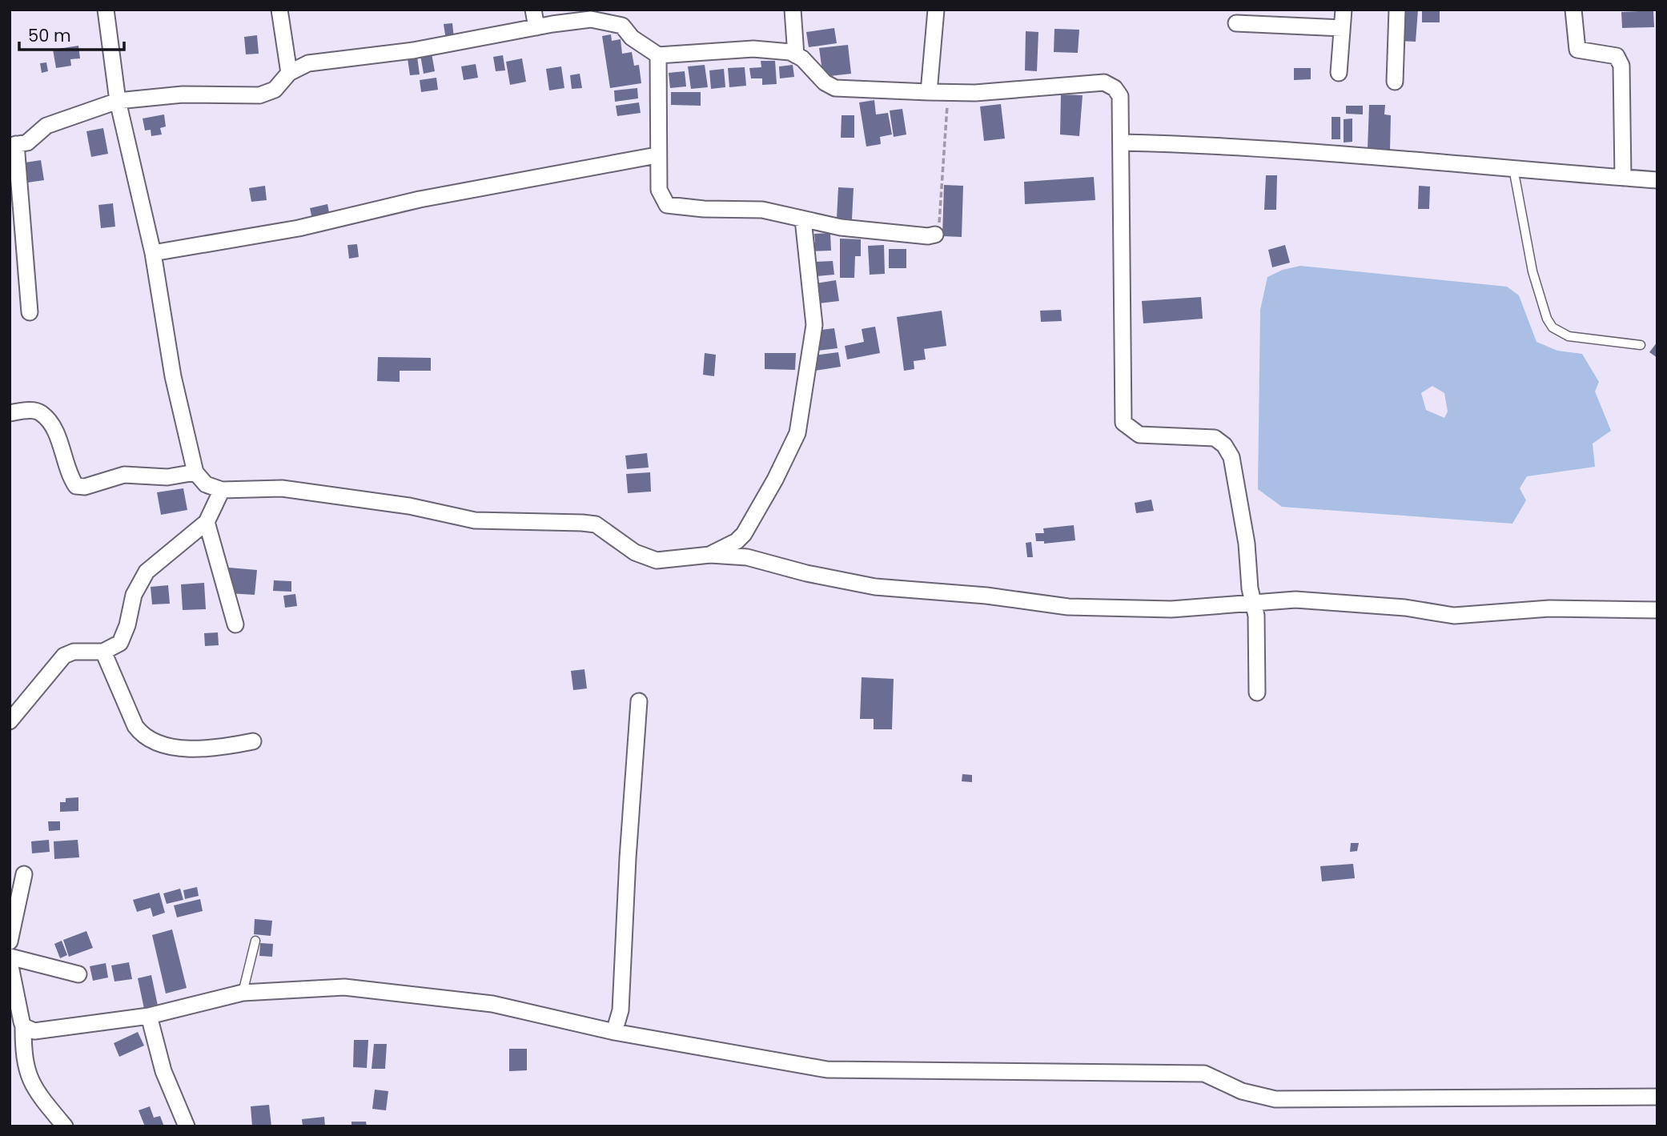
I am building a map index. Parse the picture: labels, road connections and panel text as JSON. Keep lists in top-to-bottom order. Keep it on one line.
{"scale_bar":"50 m"}
